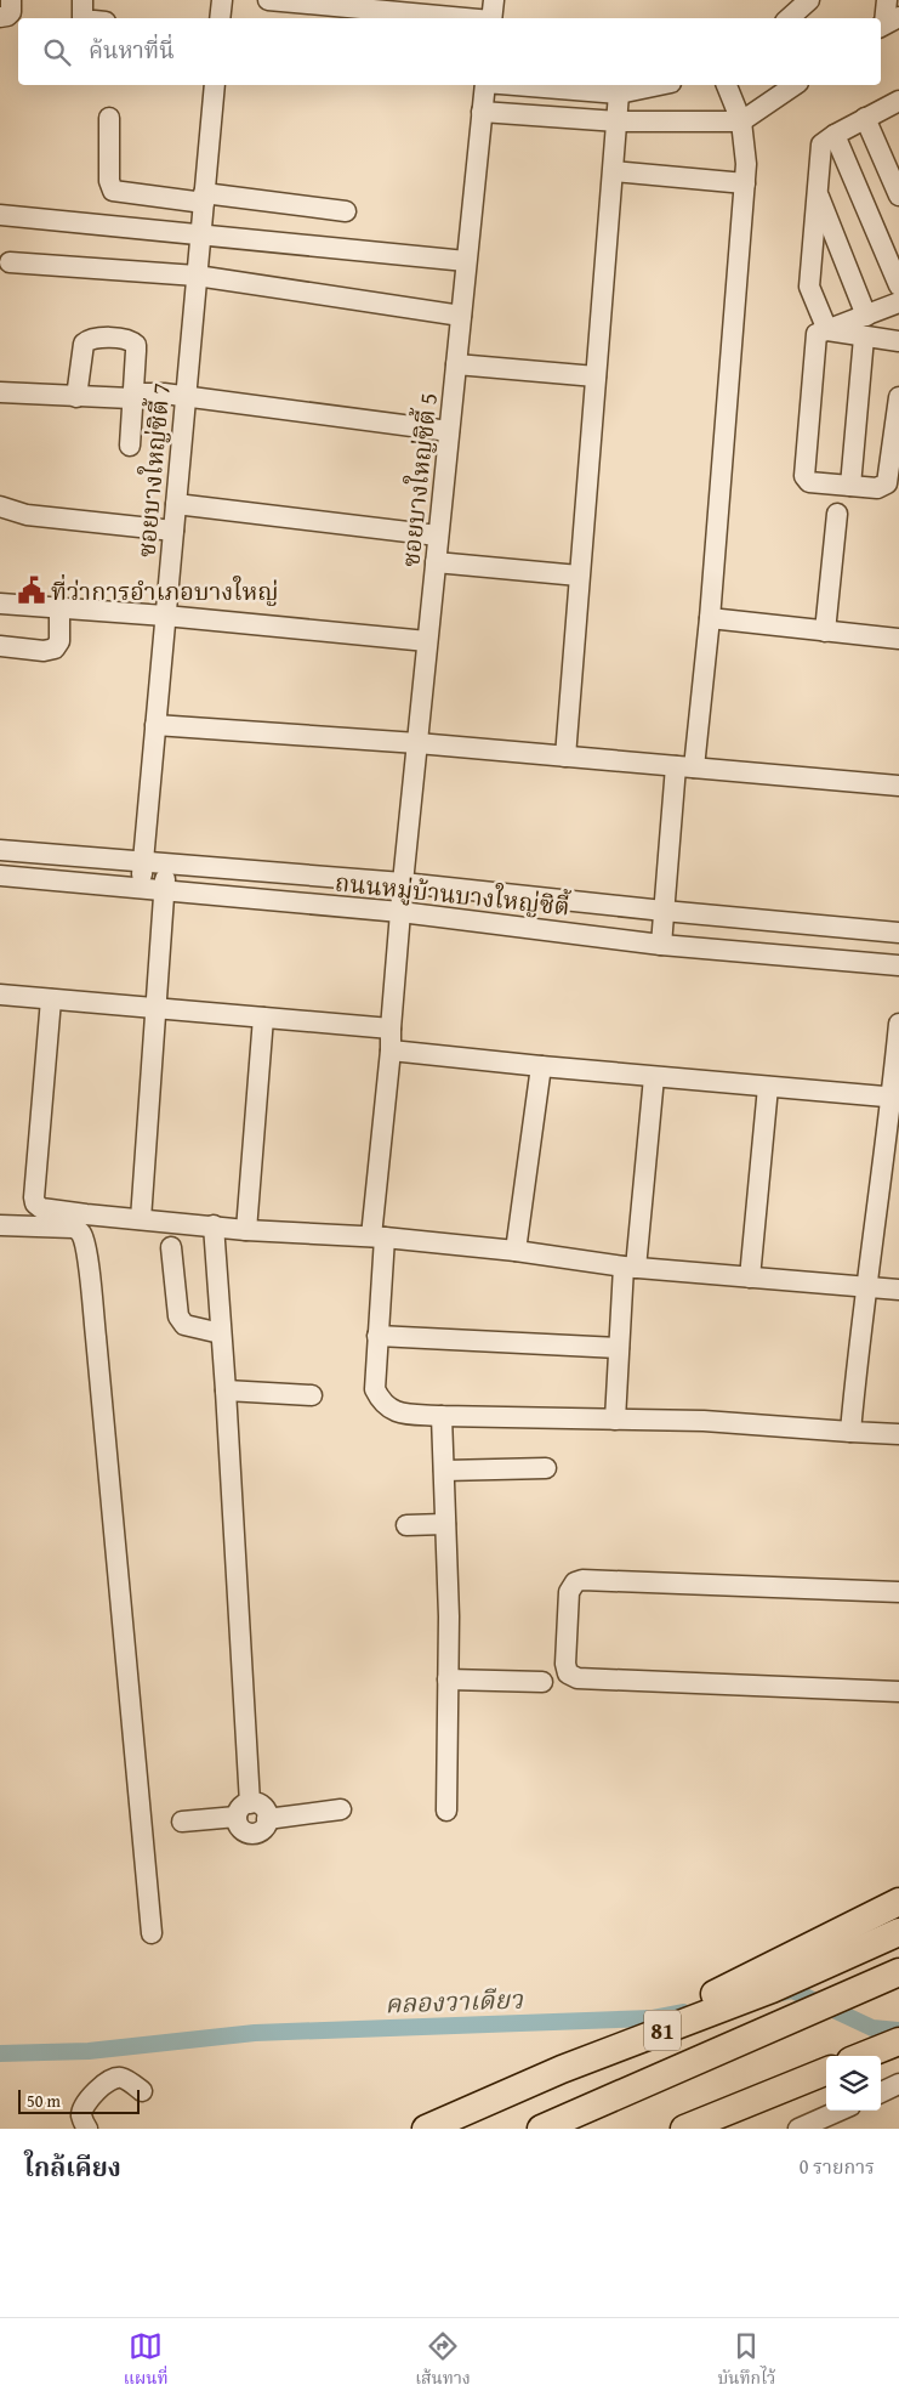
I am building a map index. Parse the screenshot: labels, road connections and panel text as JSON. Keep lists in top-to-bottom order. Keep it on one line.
{"streets":{"highway":["81"],"street":["ซอยบางใหญ่ซิตี้ 7","ซอยบางใหญ่ซิตี้ 5","ถนนหมู่บ้านบางใหญ่ซิตี้"]},"crossings":[["ซอยบางใหญ่ซิตี้ 7","ถนนหมู่บ้านบางใหญ่ซิตี้"],["ซอยบางใหญ่ซิตี้ 5","ถนนหมู่บ้านบางใหญ่ซิตี้"]],"water":["คลองวาเดียว"],"places":{"public building":["ที่ว่าการอำเภอบางใหญ่"]},"scale_bar":"50 m","page":{"search":"ค้นหาที่นี่","scale":"50 m","heading":["ใกล้เคียง","0 รายการ"],"nav":["แผนที่","เส้นทาง","บันทึกไว้"]}}
